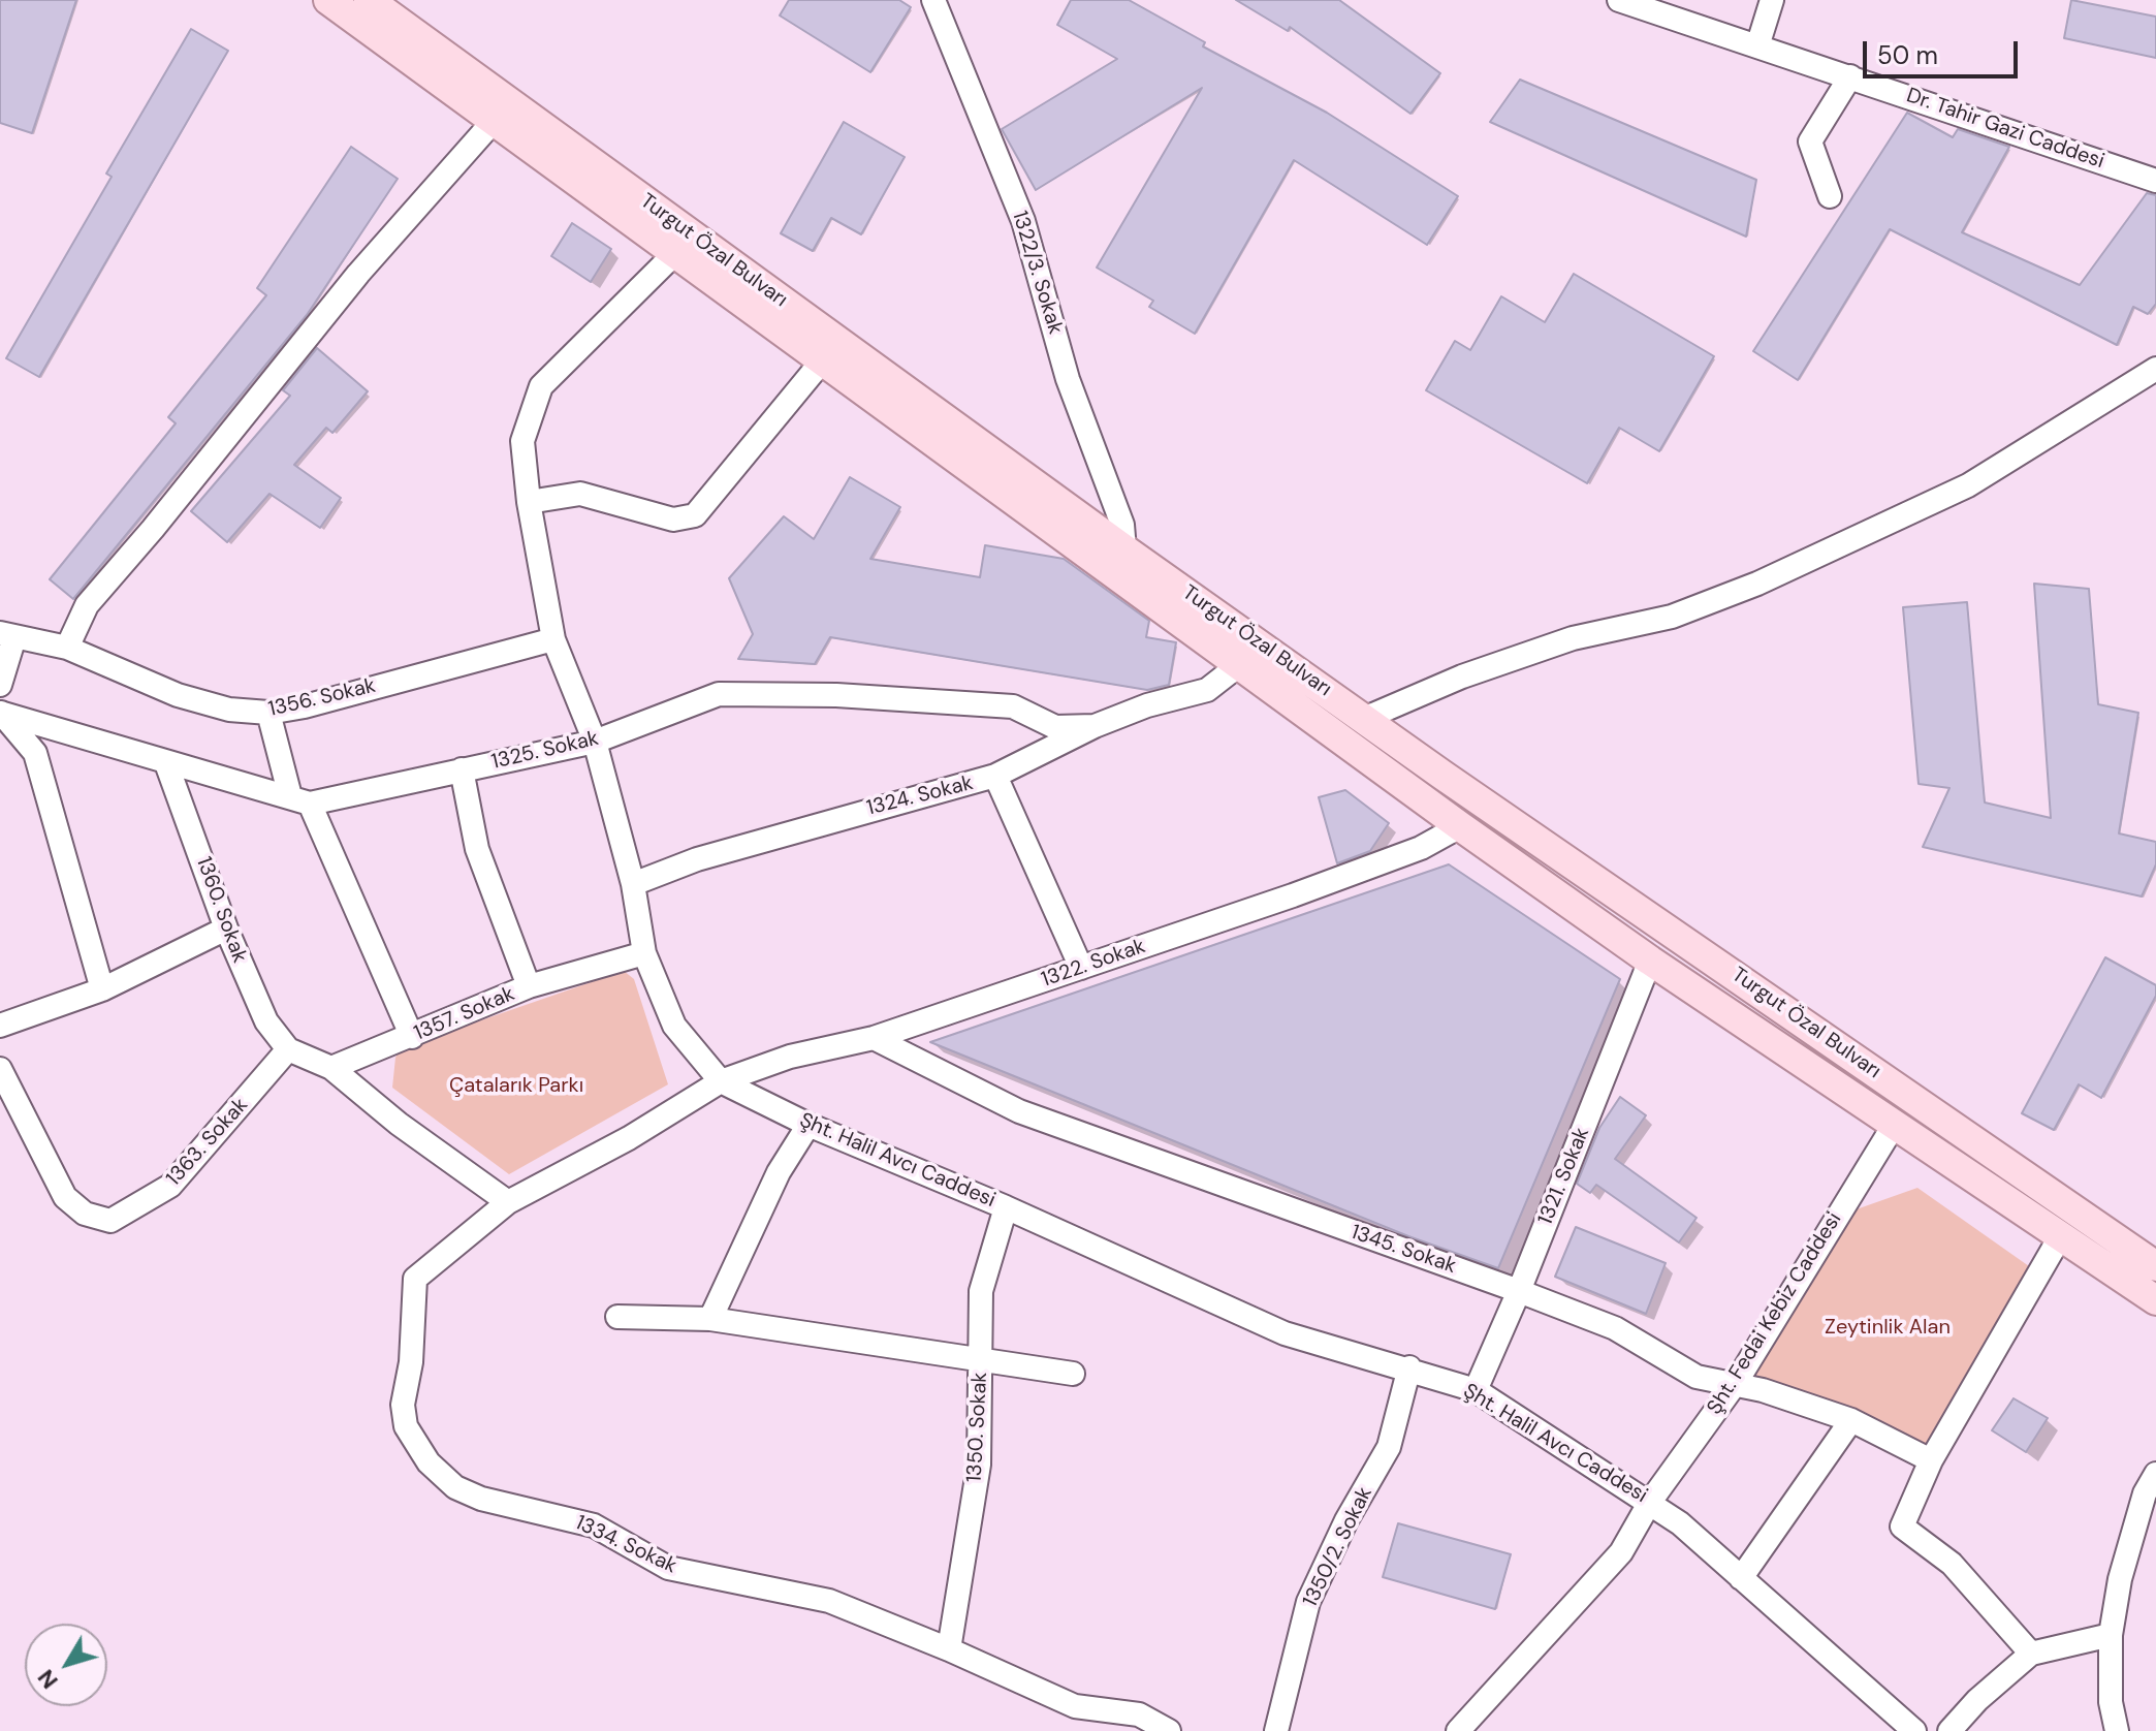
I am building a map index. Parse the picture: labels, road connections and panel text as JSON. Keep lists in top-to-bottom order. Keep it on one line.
{"streets":{"main road":["Turgut Özal Bulvarı"],"street":["Dr. Tahir Gazi Caddesi","1322/3. Sokak","1356. Sokak","1325. Sokak","1324. Sokak","1360. Sokak","1322. Sokak","1357. Sokak","1363. Sokak","Şht. Halil Avcı Caddesi","1321. Sokak","1345. Sokak","Şht. Fedai Kebiz Caddesi","1350. Sokak","1334. Sokak","1350/2. Sokak"]},"crossings":[["Turgut Özal Bulvarı","1322/3. Sokak"],["Turgut Özal Bulvarı","1324. Sokak"],["Turgut Özal Bulvarı","1322. Sokak"],["Turgut Özal Bulvarı","Şht. Halil Avcı Caddesi"],["Turgut Özal Bulvarı","1321. Sokak"],["Turgut Özal Bulvarı","Şht. Fedai Kebiz Caddesi"],["1356. Sokak","Şht. Halil Avcı Caddesi"],["1325. Sokak","1324. Sokak"],["1325. Sokak","1360. Sokak"],["1325. Sokak","Şht. Halil Avcı Caddesi"],["1324. Sokak","Şht. Halil Avcı Caddesi"],["1360. Sokak","1363. Sokak"],["1322. Sokak","Şht. Halil Avcı Caddesi"],["1322. Sokak","1345. Sokak"],["1357. Sokak","Şht. Halil Avcı Caddesi"],["Şht. Halil Avcı Caddesi","1321. Sokak"],["Şht. Halil Avcı Caddesi","Şht. Fedai Kebiz Caddesi"],["Şht. Halil Avcı Caddesi","1350. Sokak"],["Şht. Halil Avcı Caddesi","1350/2. Sokak"],["1321. Sokak","1345. Sokak"],["1345. Sokak","Şht. Fedai Kebiz Caddesi"],["1350. Sokak","1334. Sokak"]],"parks":["Çatalarık Parkı","Zeytinlik Alan"],"scale_bar":"50 m","north":"bottom left"}
